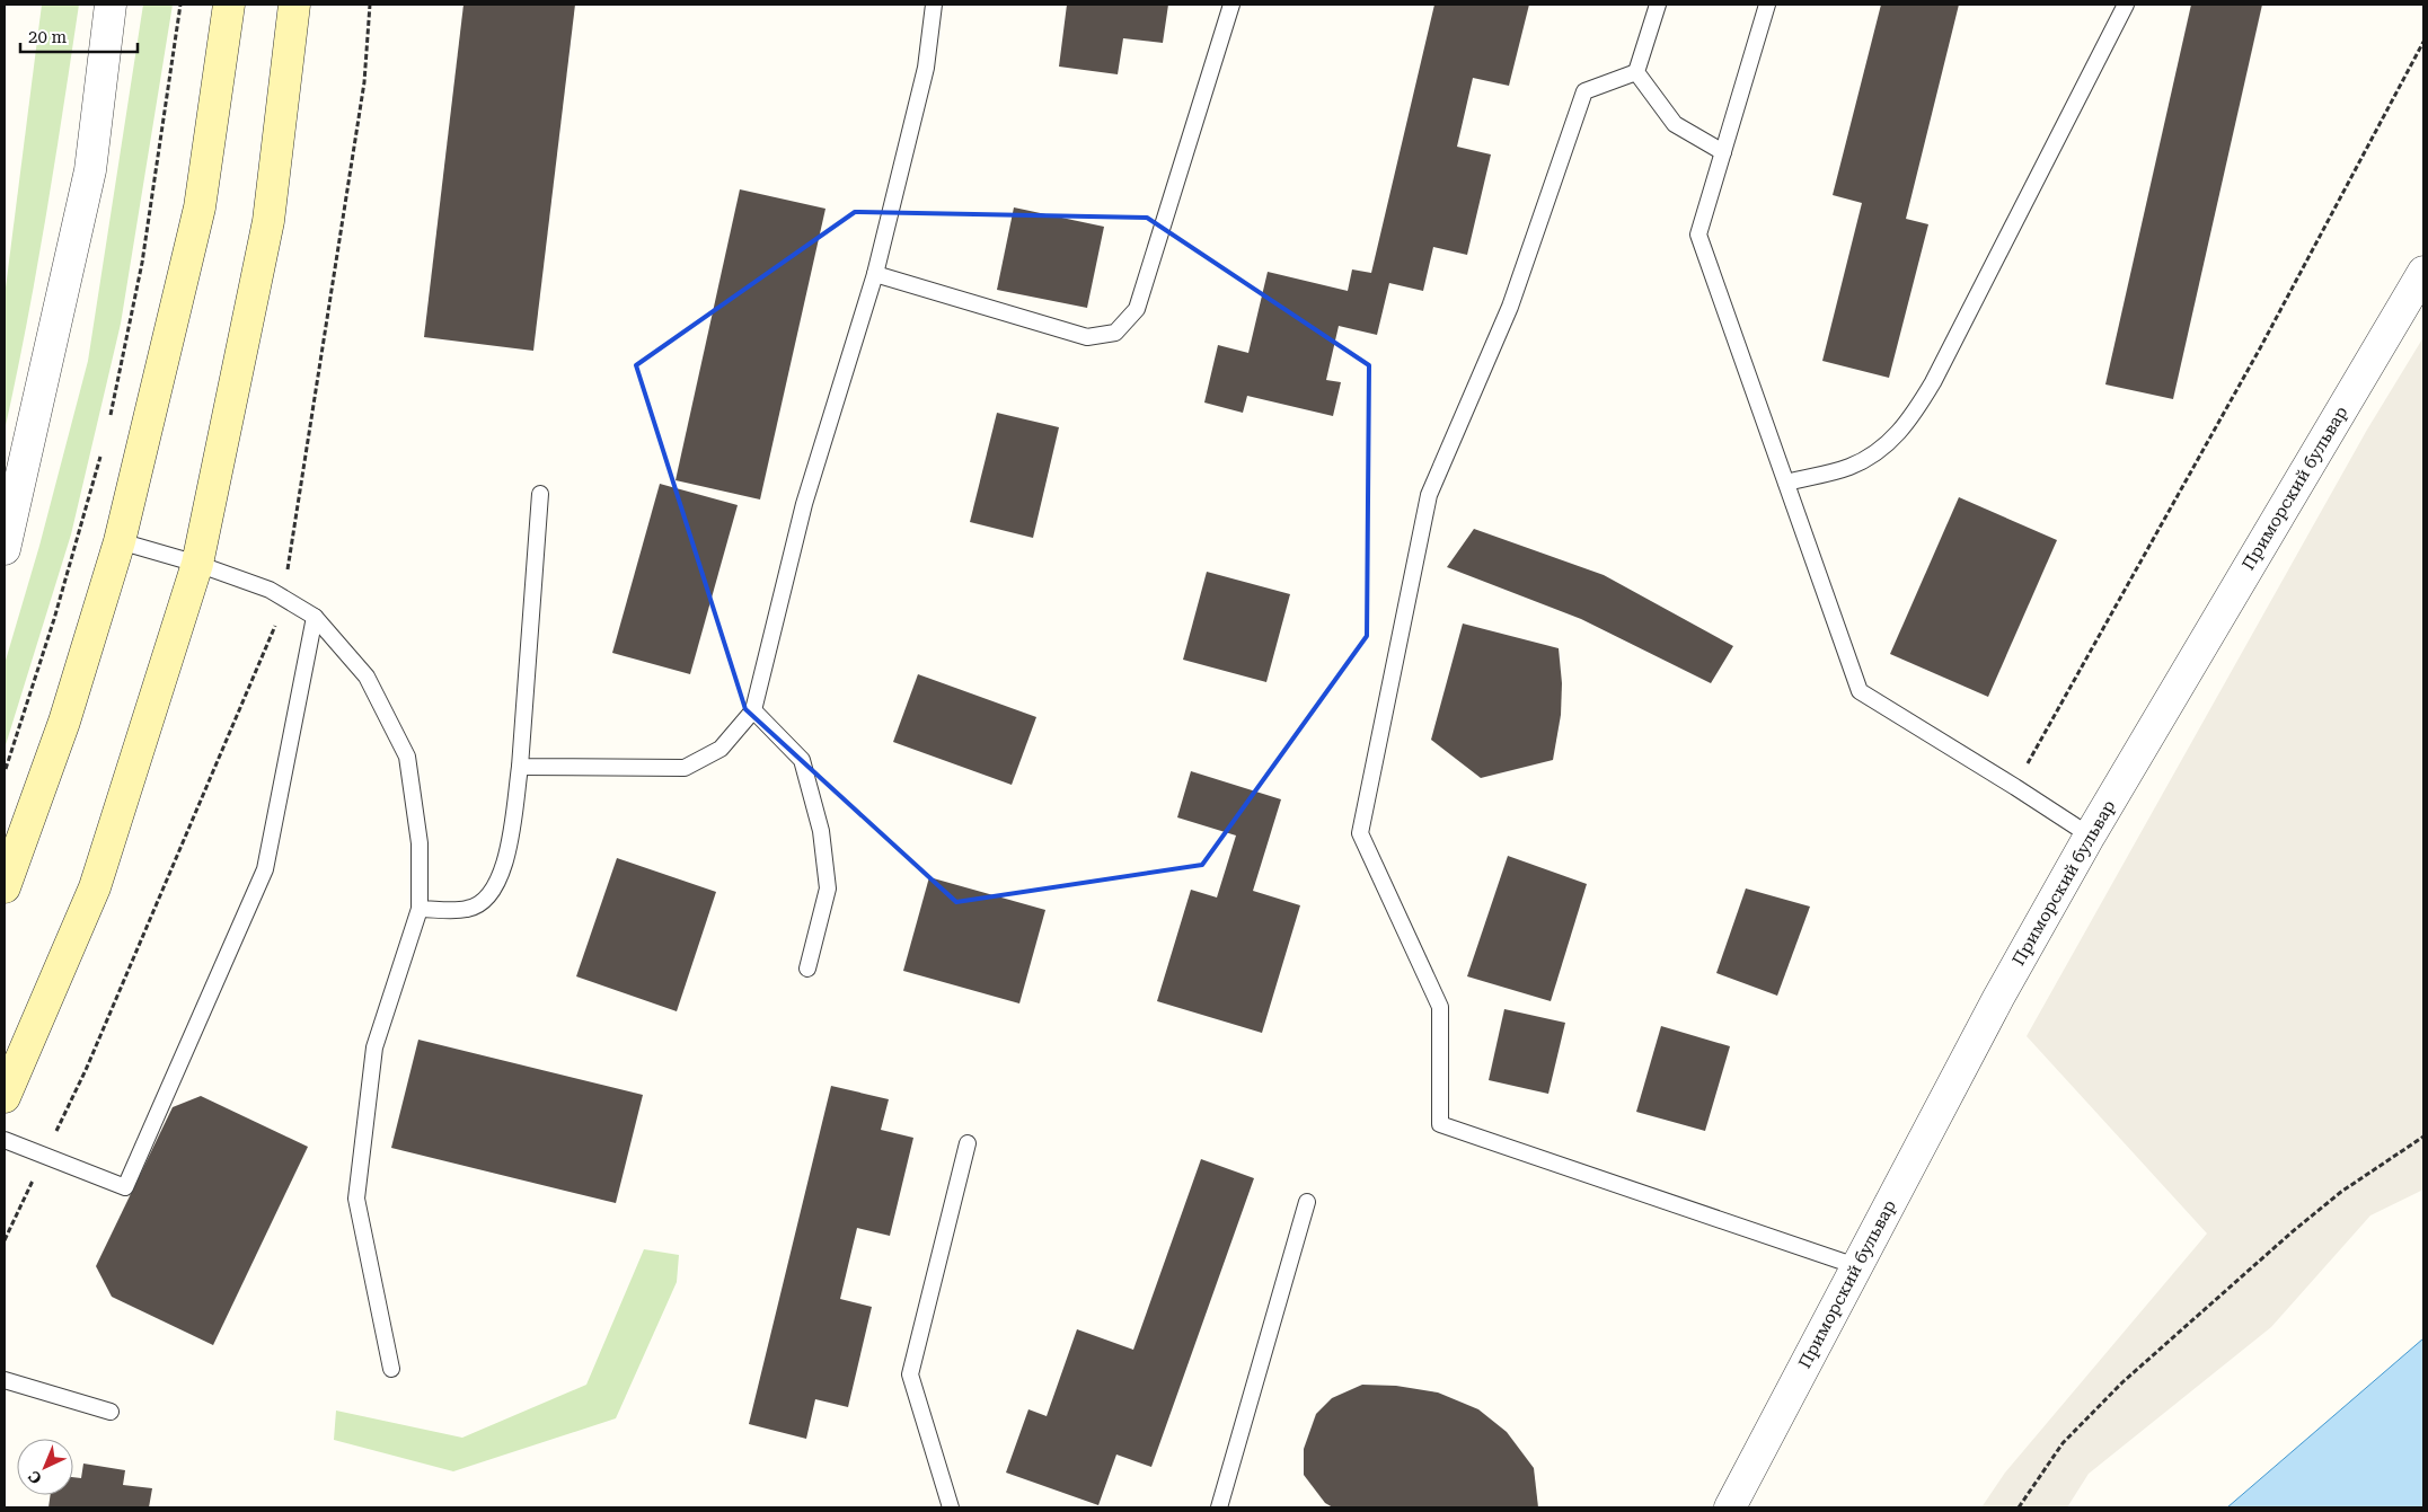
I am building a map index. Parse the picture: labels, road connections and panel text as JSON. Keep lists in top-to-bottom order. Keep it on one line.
{"streets":{"street":["Приморский бульвар"]},"scale_bar":"20 m","north":"bottom left"}
